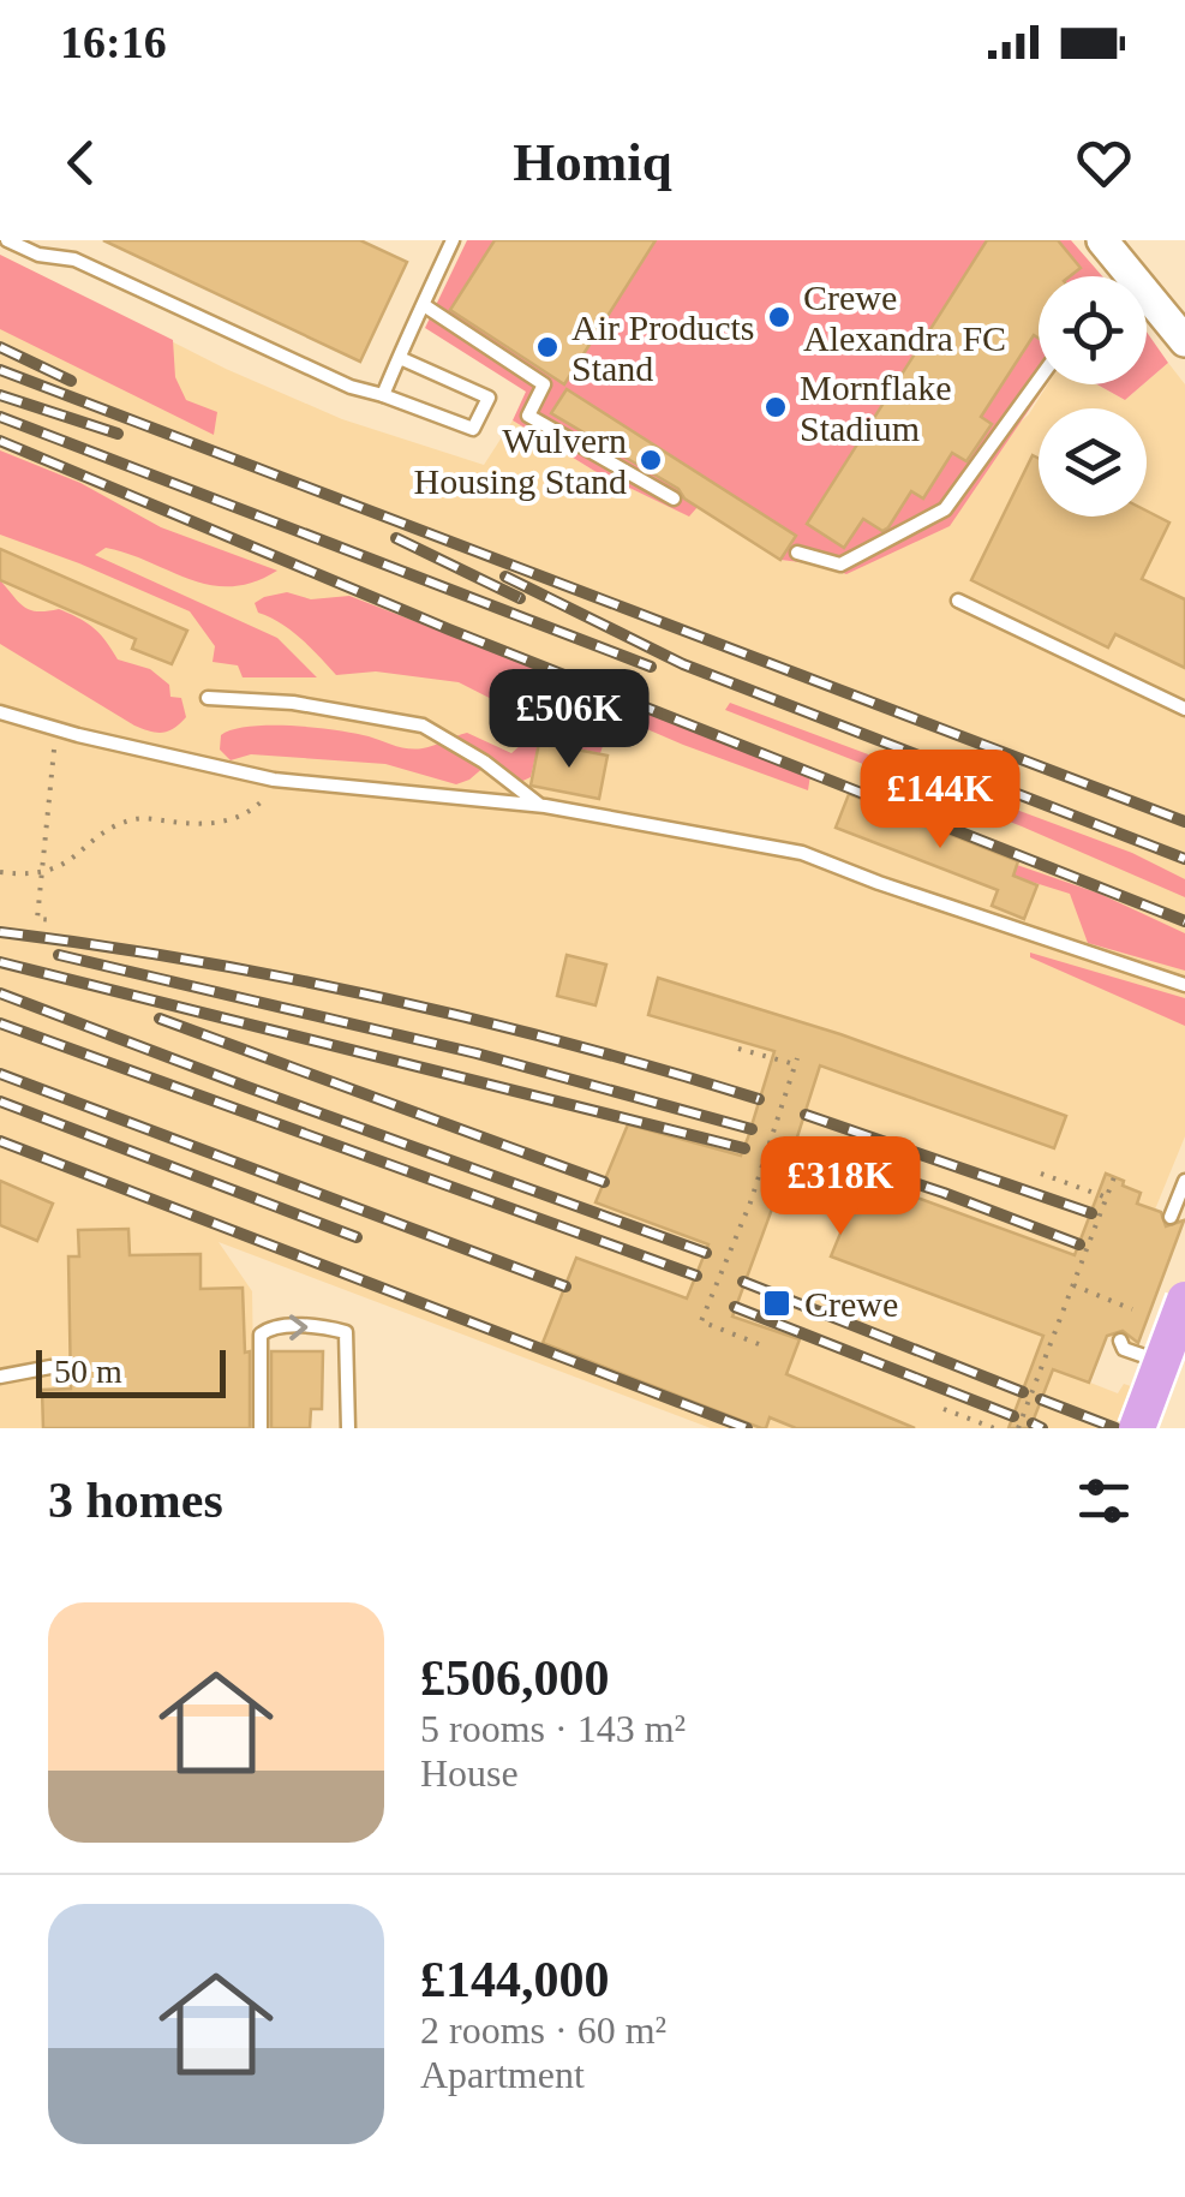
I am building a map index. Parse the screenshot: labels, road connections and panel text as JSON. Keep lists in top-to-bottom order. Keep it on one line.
{"places":{"other":["Crewe Alexandra FC","Air Products Stand","Mornflake Stadium","Wulvern Housing Stand"],"transit":["Crewe"]},"scale_bar":"50 m","page":{"status":"16:16","header":"Homiq","price":["£506K","£144K","£318K"],"scale":"50 m","heading":"3 homes","list":[{"name":"£506,000","note":"5 rooms · 143 m² · House"},{"name":"£144,000","note":"2 rooms · 60 m² · Apartment"}]}}
